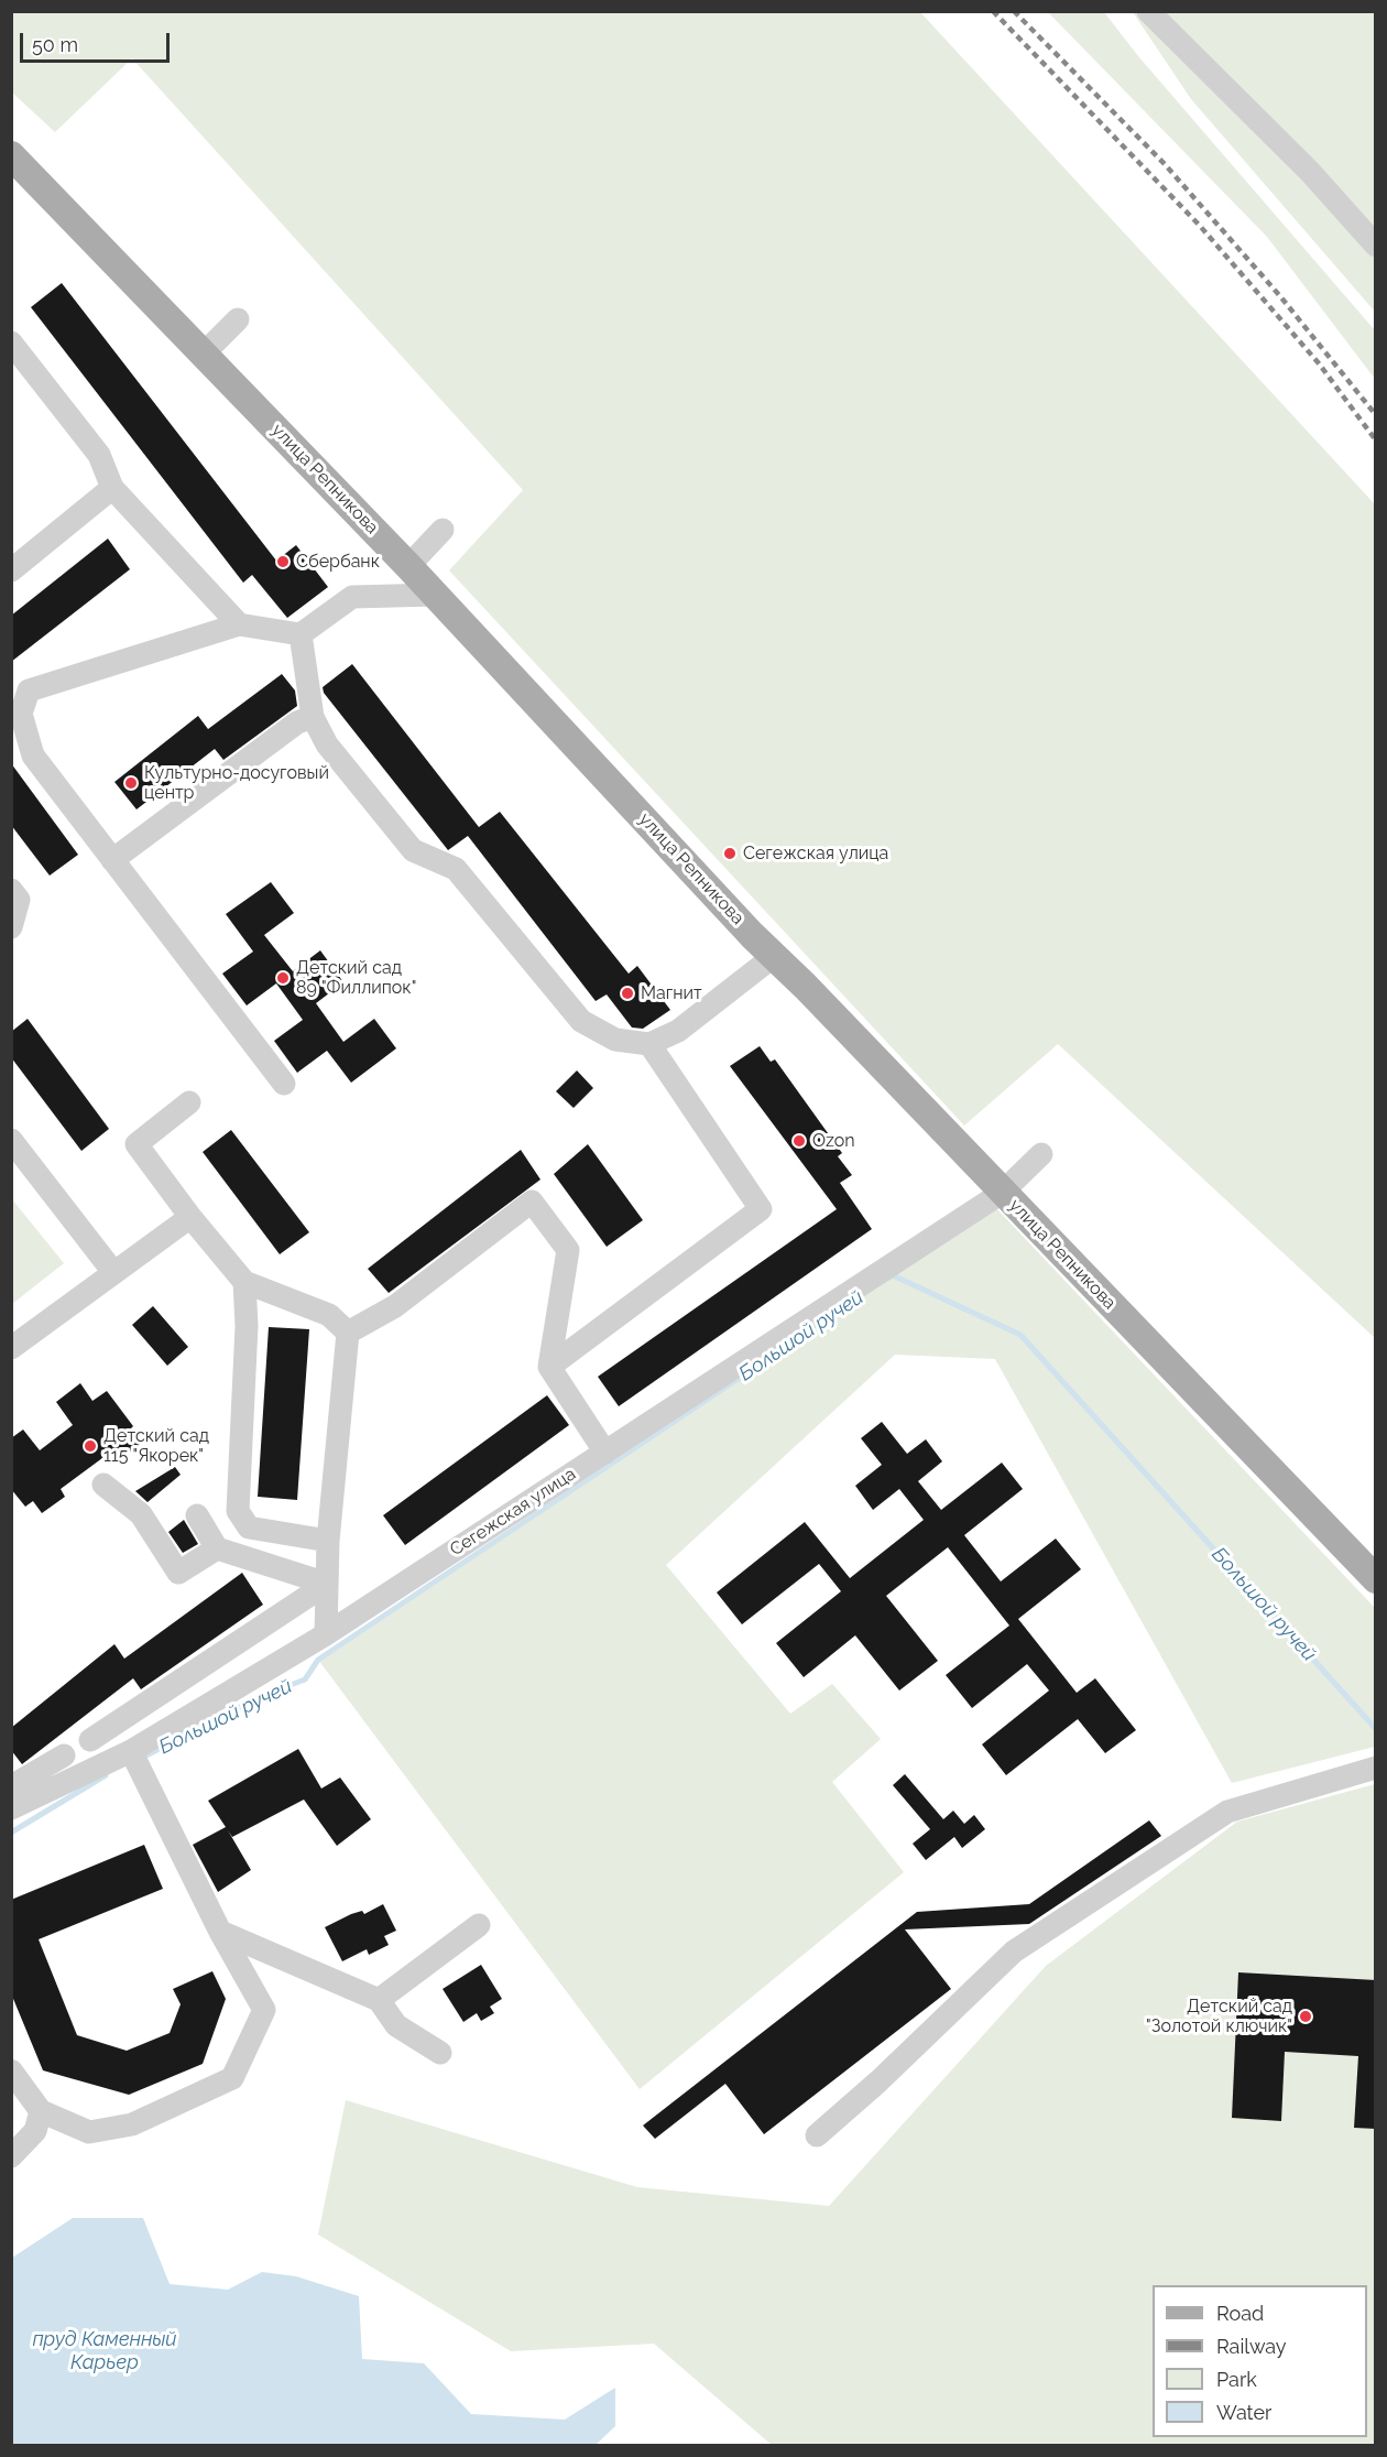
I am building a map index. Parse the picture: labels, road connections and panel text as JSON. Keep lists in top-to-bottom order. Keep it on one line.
{"streets":{"main road":["улица Репникова"],"street":["Сегежская улица"]},"crossings":[["улица Репникова","Сегежская улица"]],"water":["Большой ручей","пруд Каменный Карьер"],"places":["Сбербанк","Культурно-досуговый центр","Сегежская улица","Детский сад 89 \"Филлипок\"","Магнит","Ozon","Детский сад 115 \"Якорек\"","Детский сад \"Золотой ключик\""],"legend":["Road","Railway","Park","Water"],"scale_bar":"50 m"}
